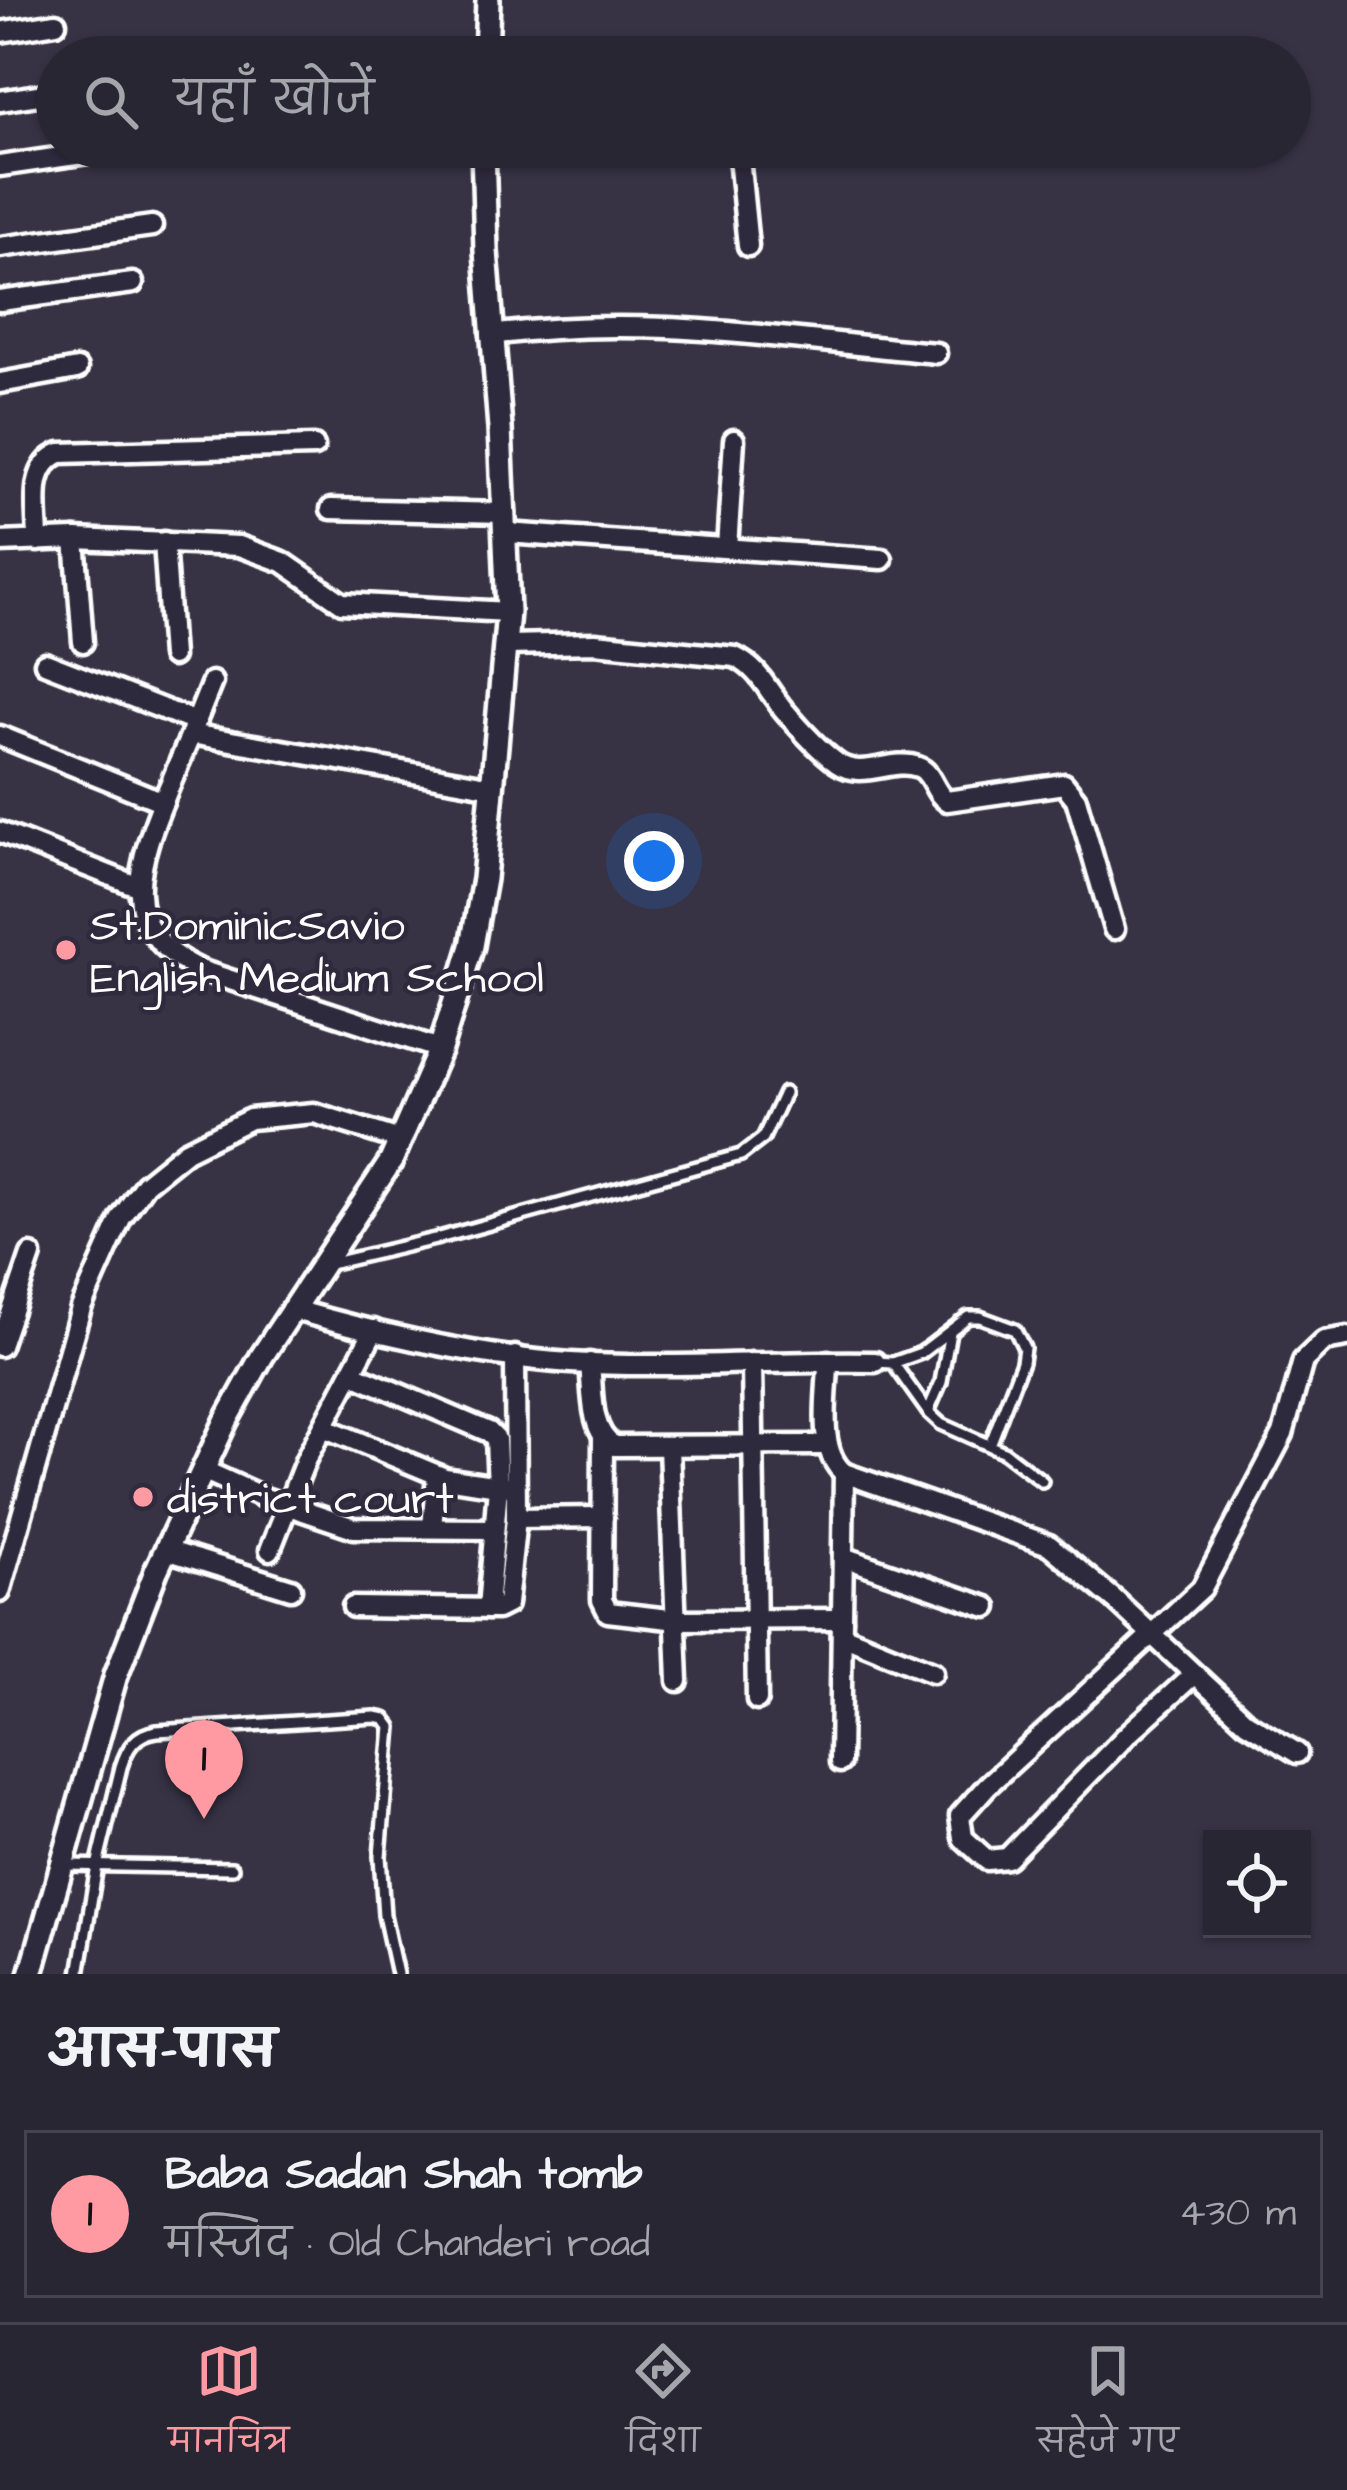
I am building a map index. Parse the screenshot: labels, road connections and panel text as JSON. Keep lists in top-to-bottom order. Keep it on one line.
{"places":["St.DominicSavio English Medium School","district court"],"page":{"search":"यहाँ खोजें","pins":"1","heading":"आस-पास","list":[{"mark":"1","name":"Baba Sadan Shah tomb","note":"मस्जिद · Old Chanderi road","value":"430 m"}],"nav":["मानचित्र","दिशा","सहेजे गए"]}}
